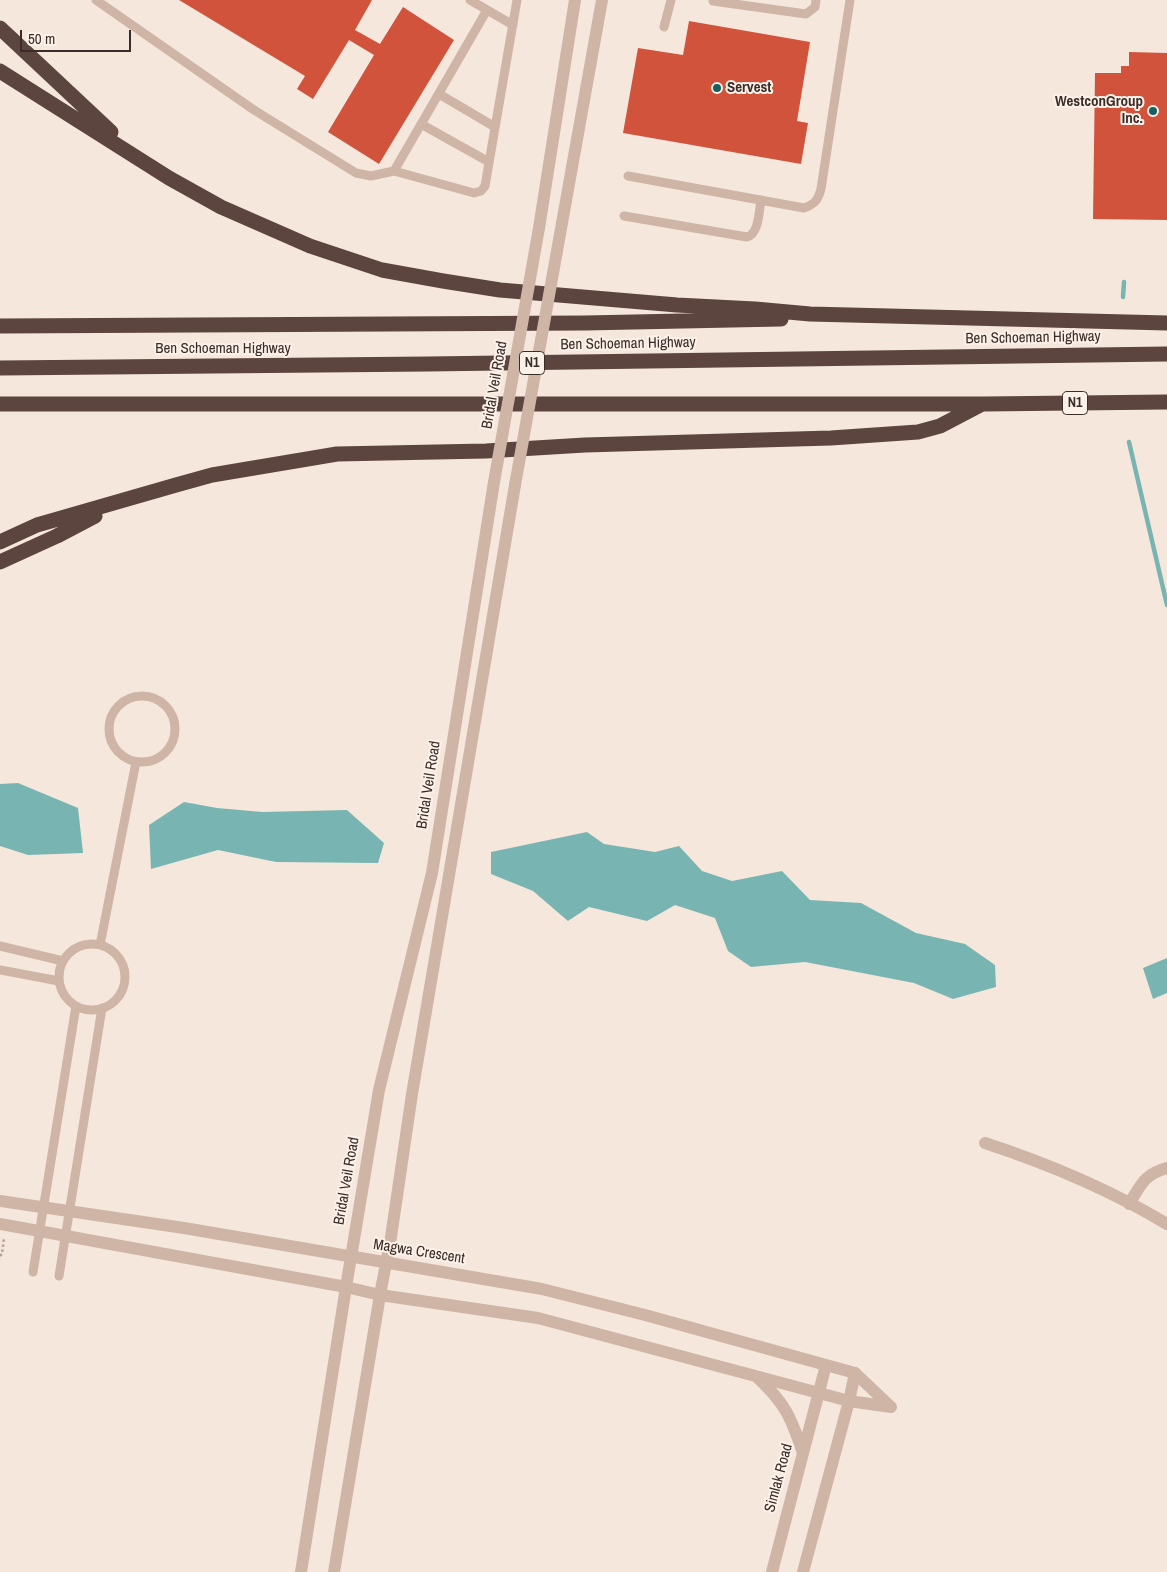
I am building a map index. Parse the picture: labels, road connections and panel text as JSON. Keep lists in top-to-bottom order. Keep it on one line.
{"streets":{"highway":["Ben Schoeman Highway","N1"],"street":["Bridal Veil Road","Magwa Crescent","Simlak Road"]},"crossings":[["Bridal Veil Road","Magwa Crescent"],["Magwa Crescent","Simlak Road"]],"places":["Servest","WestconGroup Inc."],"scale_bar":"50 m"}
